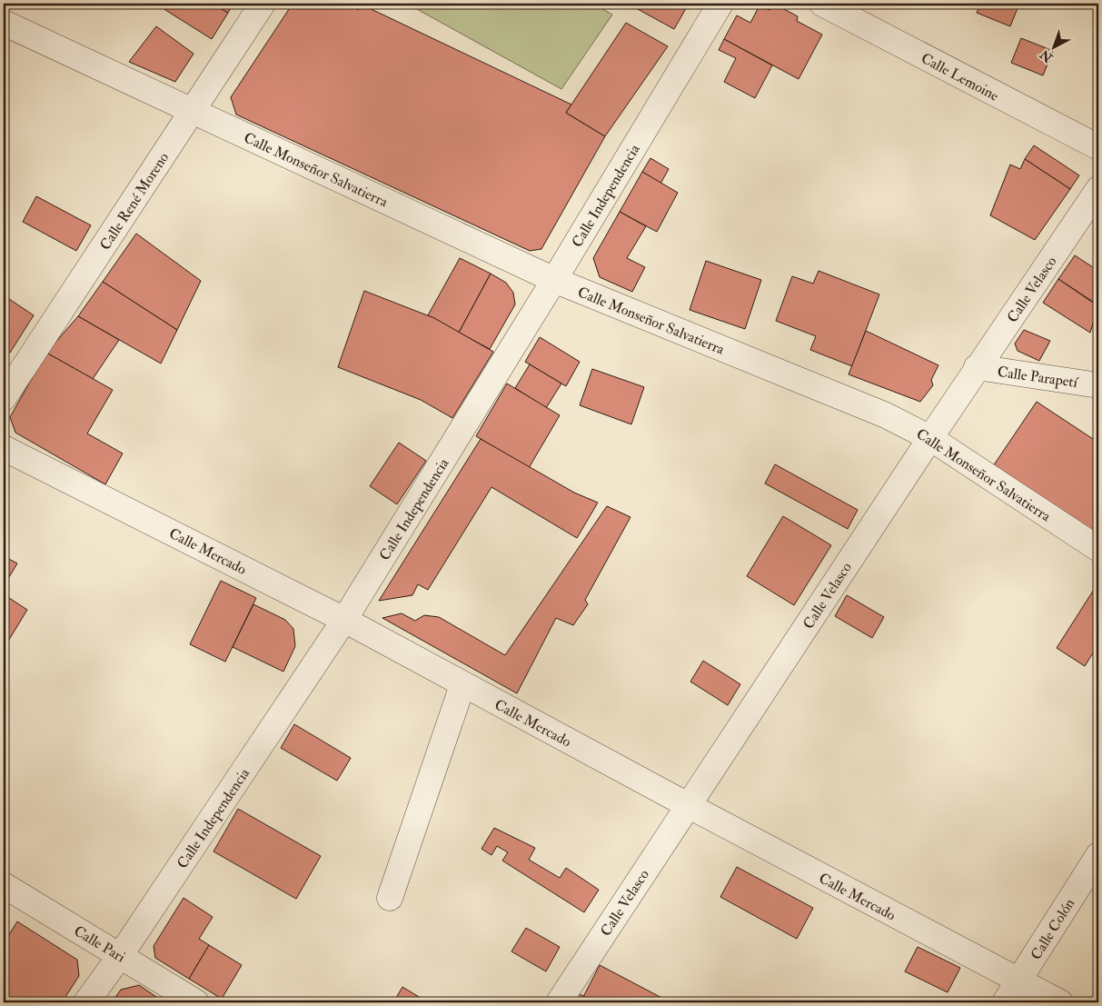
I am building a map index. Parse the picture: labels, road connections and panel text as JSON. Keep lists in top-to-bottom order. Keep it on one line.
{"streets":{"street":["Calle Lemoine","Calle Monseñor Salvatierra","Calle Independencia","Calle René Moreno","Calle Velasco","Calle Parapetí","Calle Mercado","Calle Colón","Calle Pari"]},"crossings":[["Calle Monseñor Salvatierra","Calle Independencia"],["Calle Monseñor Salvatierra","Calle René Moreno"],["Calle Monseñor Salvatierra","Calle Velasco"],["Calle Independencia","Calle Mercado"],["Calle Independencia","Calle Pari"],["Calle Velasco","Calle Parapetí"],["Calle Velasco","Calle Mercado"],["Calle Mercado","Calle Colón"]],"north":"bottom left"}
